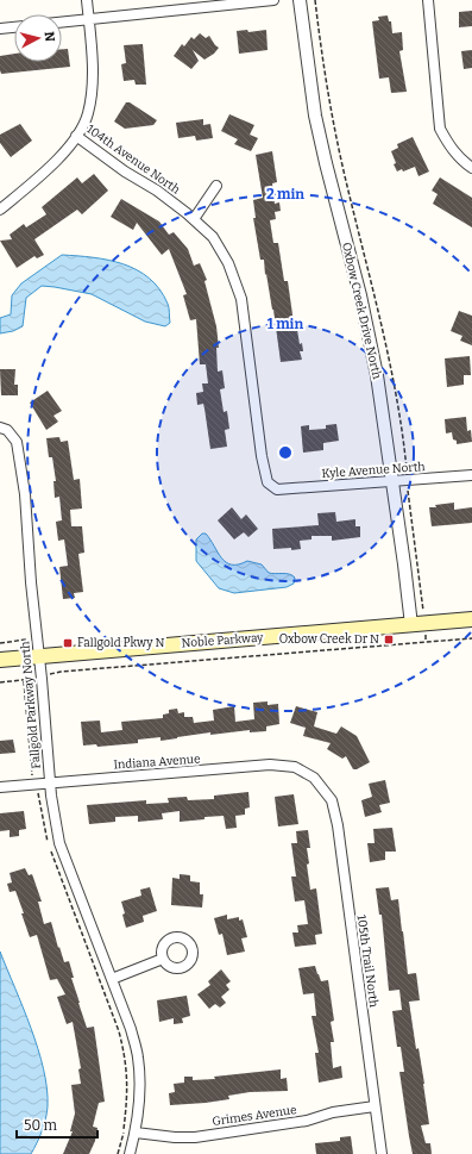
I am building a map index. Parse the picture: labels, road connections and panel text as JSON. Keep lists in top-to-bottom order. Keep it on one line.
{"streets":{"main road":["Noble Parkway"],"street":["104th Avenue North","Oxbow Creek Drive North","Kyle Avenue North","Fallgold Parkway North","Indiana Avenue","105th Trail North","Grimes Avenue"]},"crossings":[["104th Avenue North","Kyle Avenue North"],["Oxbow Creek Drive North","Kyle Avenue North"],["Oxbow Creek Drive North","Noble Parkway"],["Noble Parkway","Fallgold Parkway North"],["Fallgold Parkway North","Indiana Avenue"],["Fallgold Parkway North","Grimes Avenue"],["Indiana Avenue","105th Trail North"],["105th Trail North","Grimes Avenue"]],"places":{"transit":["Oxbow Creek Dr N","Fallgold Pkwy N"]},"scale_bar":"50 m","north":"right","rings":["2 min","1 min"]}
